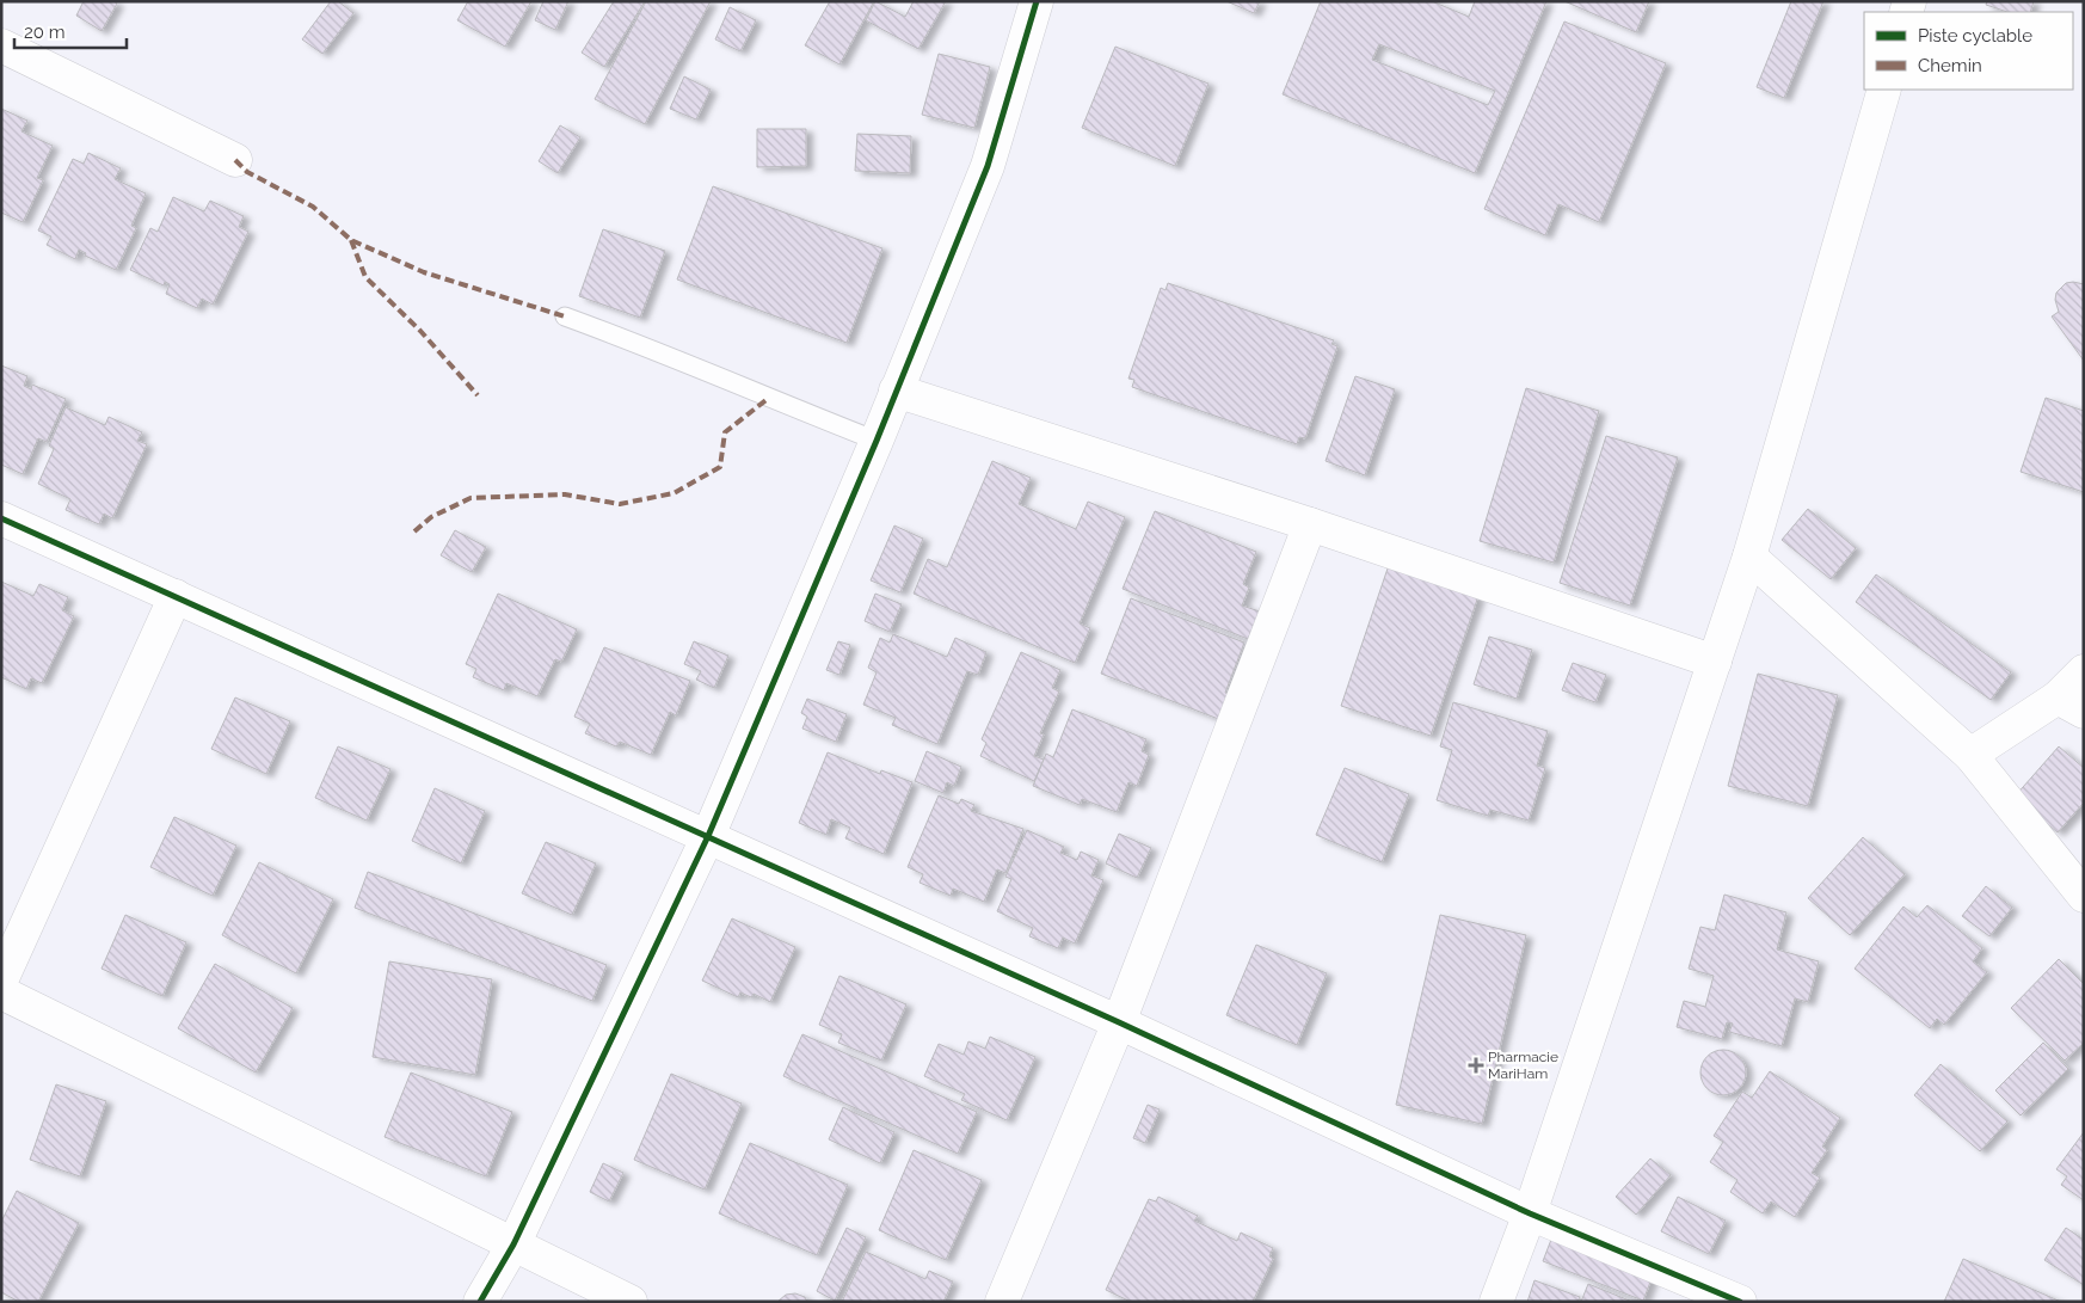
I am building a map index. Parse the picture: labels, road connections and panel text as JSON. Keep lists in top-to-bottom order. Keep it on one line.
{"places":{"health":["Pharmacie MariHam"]},"legend":["Piste cyclable","Chemin"],"scale_bar":"20 m"}
